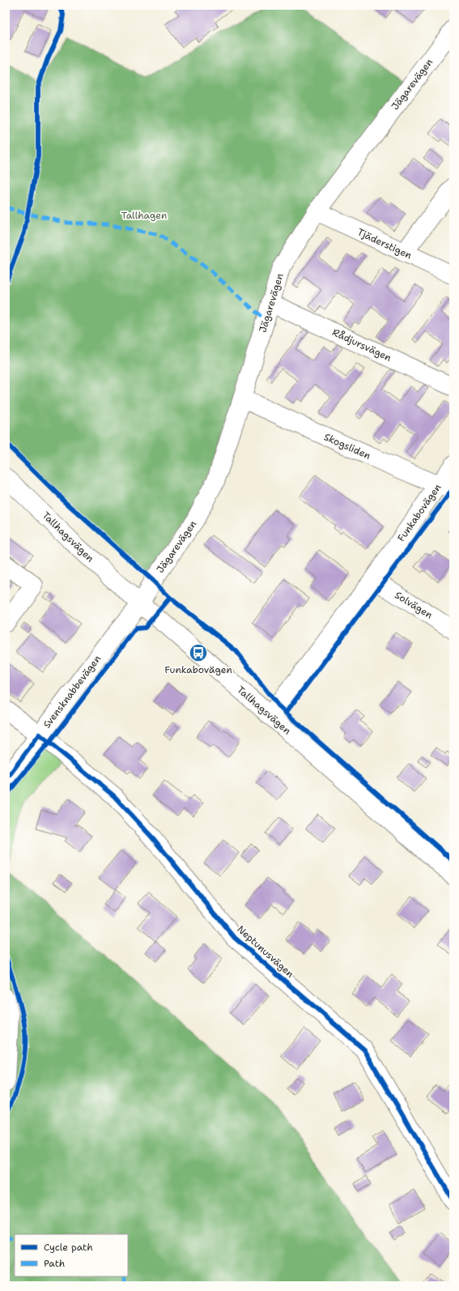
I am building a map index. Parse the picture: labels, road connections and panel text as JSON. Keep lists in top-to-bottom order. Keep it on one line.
{"streets":{"street":["Jägarevägen","Tjäderstigen","Rådjursvägen","Skogsliden","Funkabovägen","Tallhagsvägen","Solvägen","Svensknabbevägen","Neptunusvägen"]},"crossings":[["Jägarevägen","Tjäderstigen"],["Jägarevägen","Rådjursvägen"],["Jägarevägen","Skogsliden"],["Jägarevägen","Tallhagsvägen"],["Jägarevägen","Svensknabbevägen"],["Skogsliden","Funkabovägen"],["Funkabovägen","Tallhagsvägen"],["Funkabovägen","Solvägen"],["Tallhagsvägen","Svensknabbevägen"],["Svensknabbevägen","Neptunusvägen"]],"parks":["Tallhagen"],"places":{"bus stop":["Funkabovägen"]},"legend":["Cycle path","Path"]}
